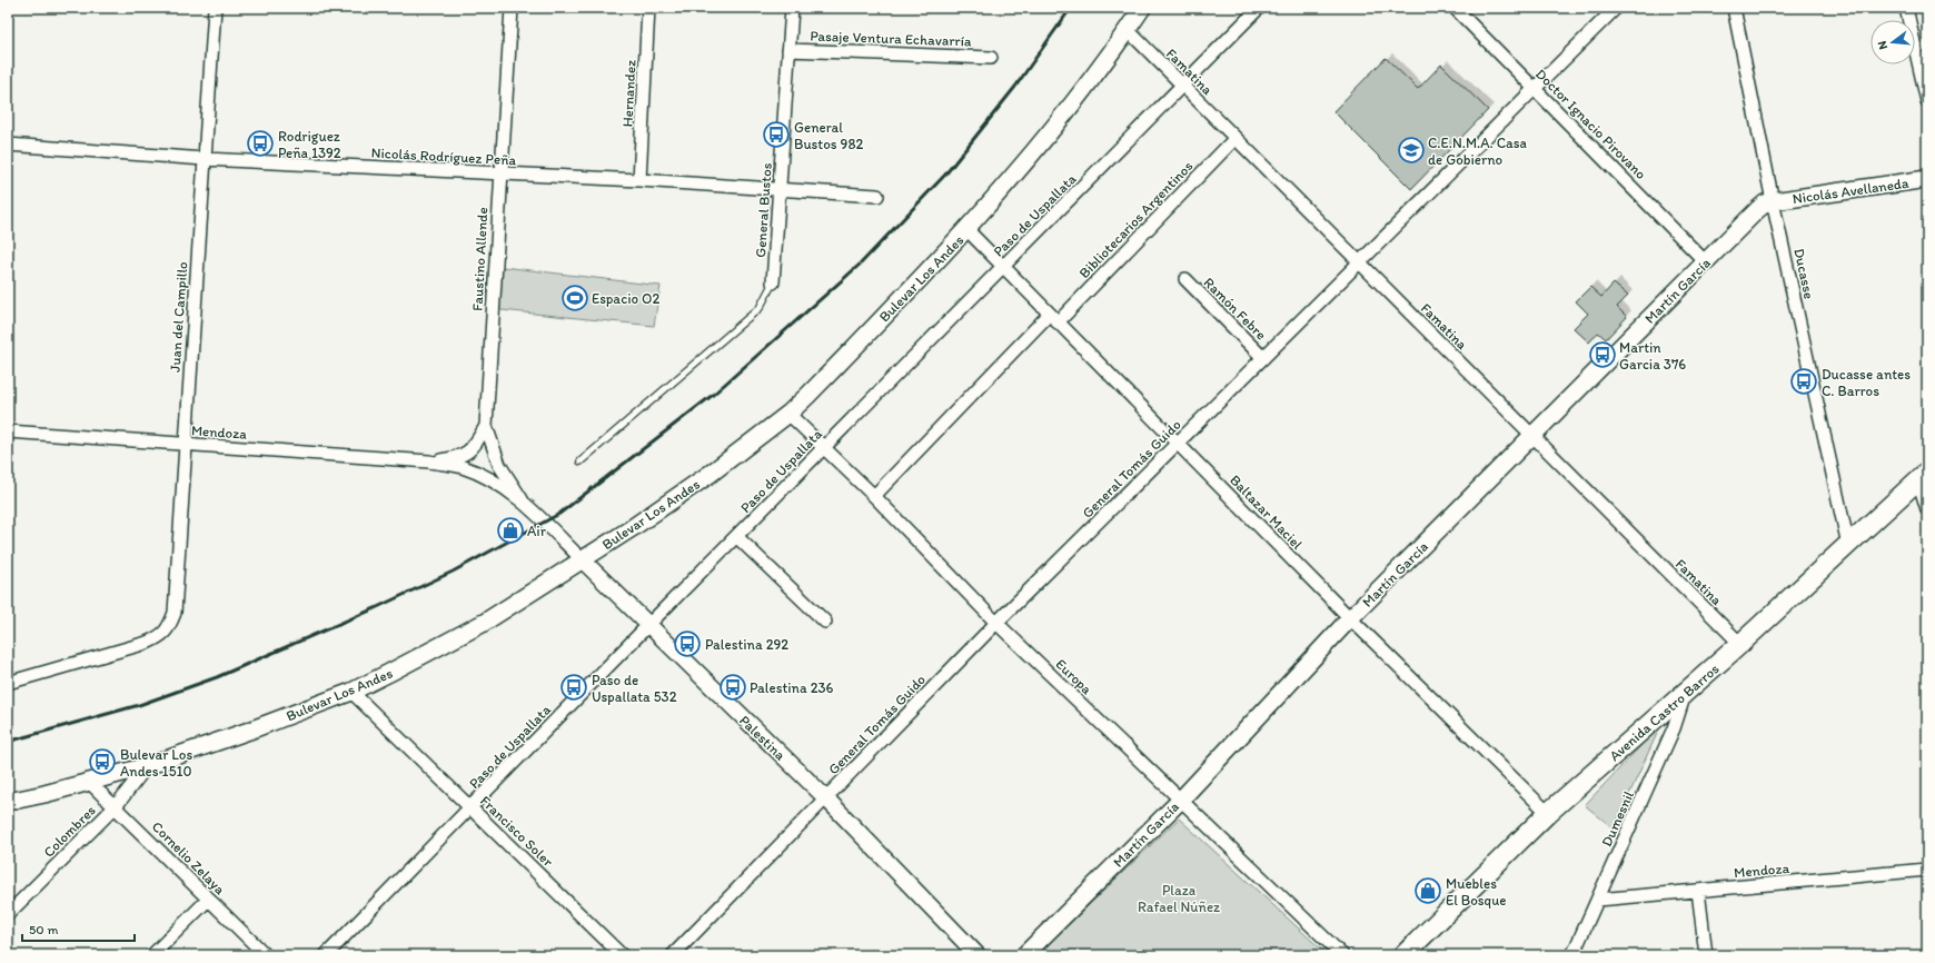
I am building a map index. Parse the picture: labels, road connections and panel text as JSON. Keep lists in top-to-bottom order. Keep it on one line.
{"streets":{"main road":["Nicolás Avellaneda","Bulevar Los Andes","Martín García","Avenida Castro Barros"],"street":["Pasaje Ventura Echavarría","Famatina","Hernandez","Doctor Ignacio Pirovano","Nicolás Rodríguez Peña","General Bustos","Paso de Uspallata","Bibliotecarios Argentinos","Faustino Allende","Ducasse","Ramón Febre","Juan del Campillo","Mendoza","General Tomás Guido","Baltazar Maciel","Europa","Palestina","Dumesnil","Colombres","Francisco Soler","Cornelio Zelaya"]},"crossings":[["Pasaje Ventura Echavarría","General Bustos"],["Famatina","Paso de Uspallata"],["Famatina","Bibliotecarios Argentinos"],["Famatina","Bulevar Los Andes"],["Famatina","Martín García"],["Famatina","General Tomás Guido"],["Famatina","Avenida Castro Barros"],["Hernandez","Nicolás Rodríguez Peña"],["Doctor Ignacio Pirovano","Martín García"],["Doctor Ignacio Pirovano","General Tomás Guido"],["Nicolás Rodríguez Peña","General Bustos"],["Nicolás Rodríguez Peña","Faustino Allende"],["Nicolás Rodríguez Peña","Juan del Campillo"],["Nicolás Avellaneda","Ducasse"],["Nicolás Avellaneda","Martín García"],["Paso de Uspallata","Baltazar Maciel"],["Paso de Uspallata","Europa"],["Paso de Uspallata","Palestina"],["Paso de Uspallata","Francisco Soler"],["Bibliotecarios Argentinos","Baltazar Maciel"],["Bibliotecarios Argentinos","Europa"],["Faustino Allende","Mendoza"],["Faustino Allende","Palestina"],["Ducasse","Martín García"],["Ducasse","Avenida Castro Barros"],["Bulevar Los Andes","Baltazar Maciel"],["Bulevar Los Andes","Europa"],["Bulevar Los Andes","Palestina"],["Bulevar Los Andes","Colombres"],["Bulevar Los Andes","Francisco Soler"],["Bulevar Los Andes","Cornelio Zelaya"],["Martín García","Baltazar Maciel"],["Martín García","Europa"],["Ramón Febre","General Tomás Guido"],["Juan del Campillo","Mendoza"],["Mendoza","Palestina"],["Mendoza","Dumesnil"],["General Tomás Guido","Baltazar Maciel"],["General Tomás Guido","Europa"],["General Tomás Guido","Palestina"],["Baltazar Maciel","Avenida Castro Barros"],["Avenida Castro Barros","Dumesnil"],["Colombres","Cornelio Zelaya"]],"parks":["Plaza Rafael Núñez"],"places":{"bus stop":["General Bustos 982","Rodriguez Peña 1392","Martin Garcia 376","Ducasse antes C. Barros","Palestina 292","Paso de Uspallata 532","Palestina 236","Bulevar Los Andes 1510"],"school or university":["C.E.N.M.A. Casa de Gobierno"],"sports":["Espacio O2"],"shop":["Air","Muebles El Bosque"]},"scale_bar":"50 m","north":"left"}
